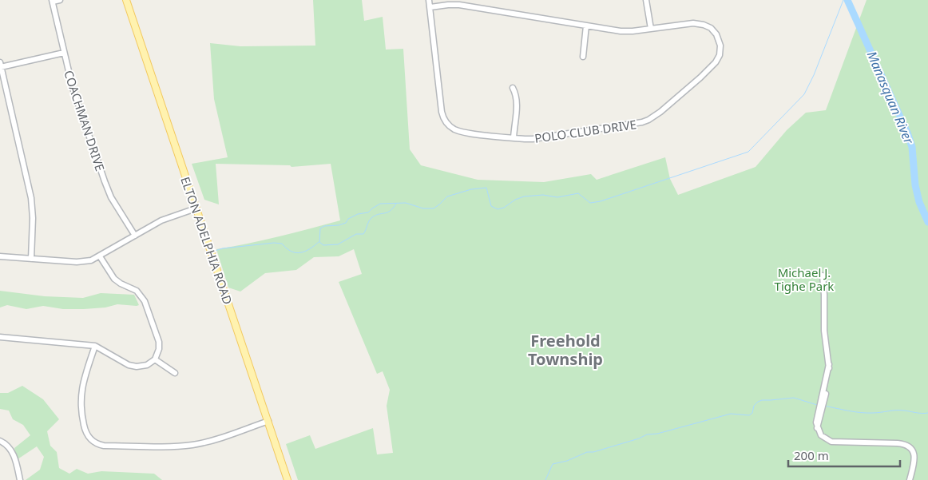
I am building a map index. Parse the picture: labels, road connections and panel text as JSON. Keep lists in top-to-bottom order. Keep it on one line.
{"streets":{"main road":["ELTON ADELPHIA ROAD"],"street":["COACHMAN DRIVE","POLO CLUB DRIVE"]},"districts":["Freehold Township"],"water":["Manasquan River"],"parks":["Michael J. Tighe Park"],"scale_bar":"200 m"}
